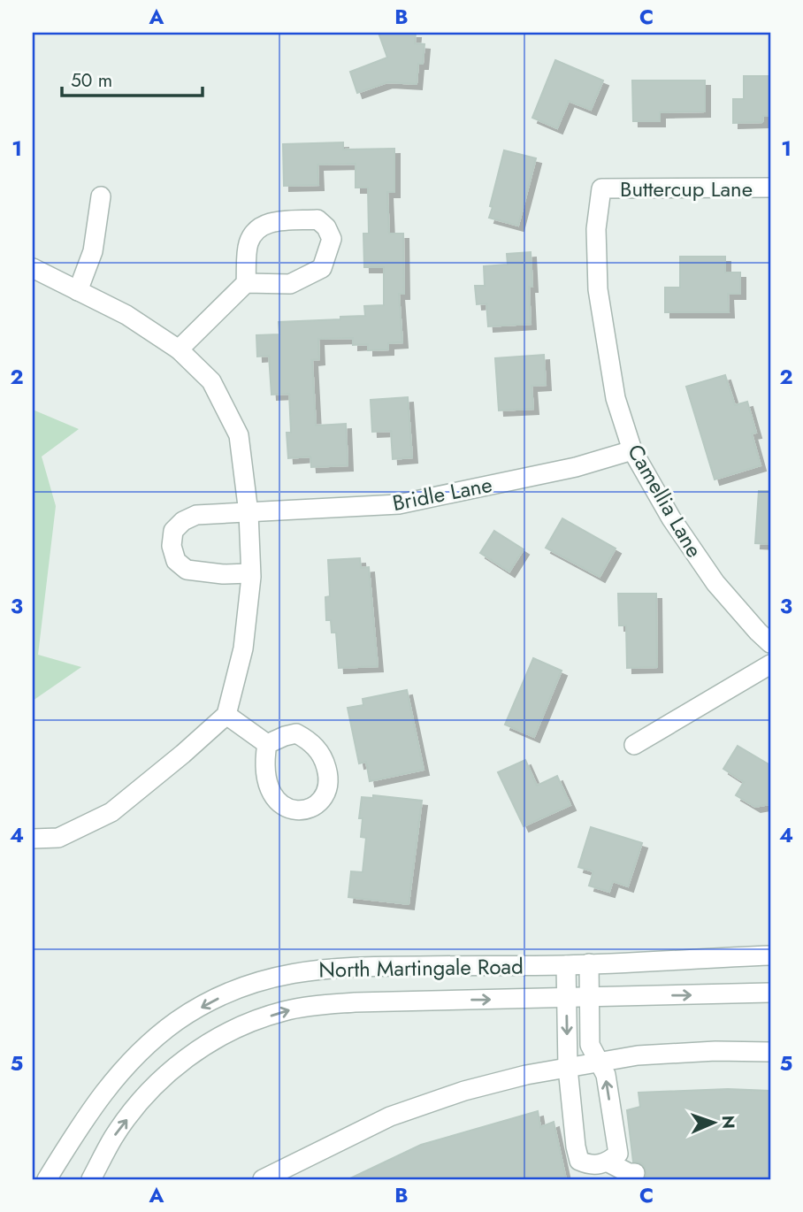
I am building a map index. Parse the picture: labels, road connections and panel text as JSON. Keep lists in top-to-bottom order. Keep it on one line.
{"streets":{"street":["Buttercup Lane","Bridle Lane","Camellia Lane","North Martingale Road"]},"crossings":[["Buttercup Lane","Camellia Lane"],["Bridle Lane","Camellia Lane"]],"scale_bar":"50 m","north":"right","grid":{"columns":["A","B","C"],"rows":["1","2","3","4","5"]}}
